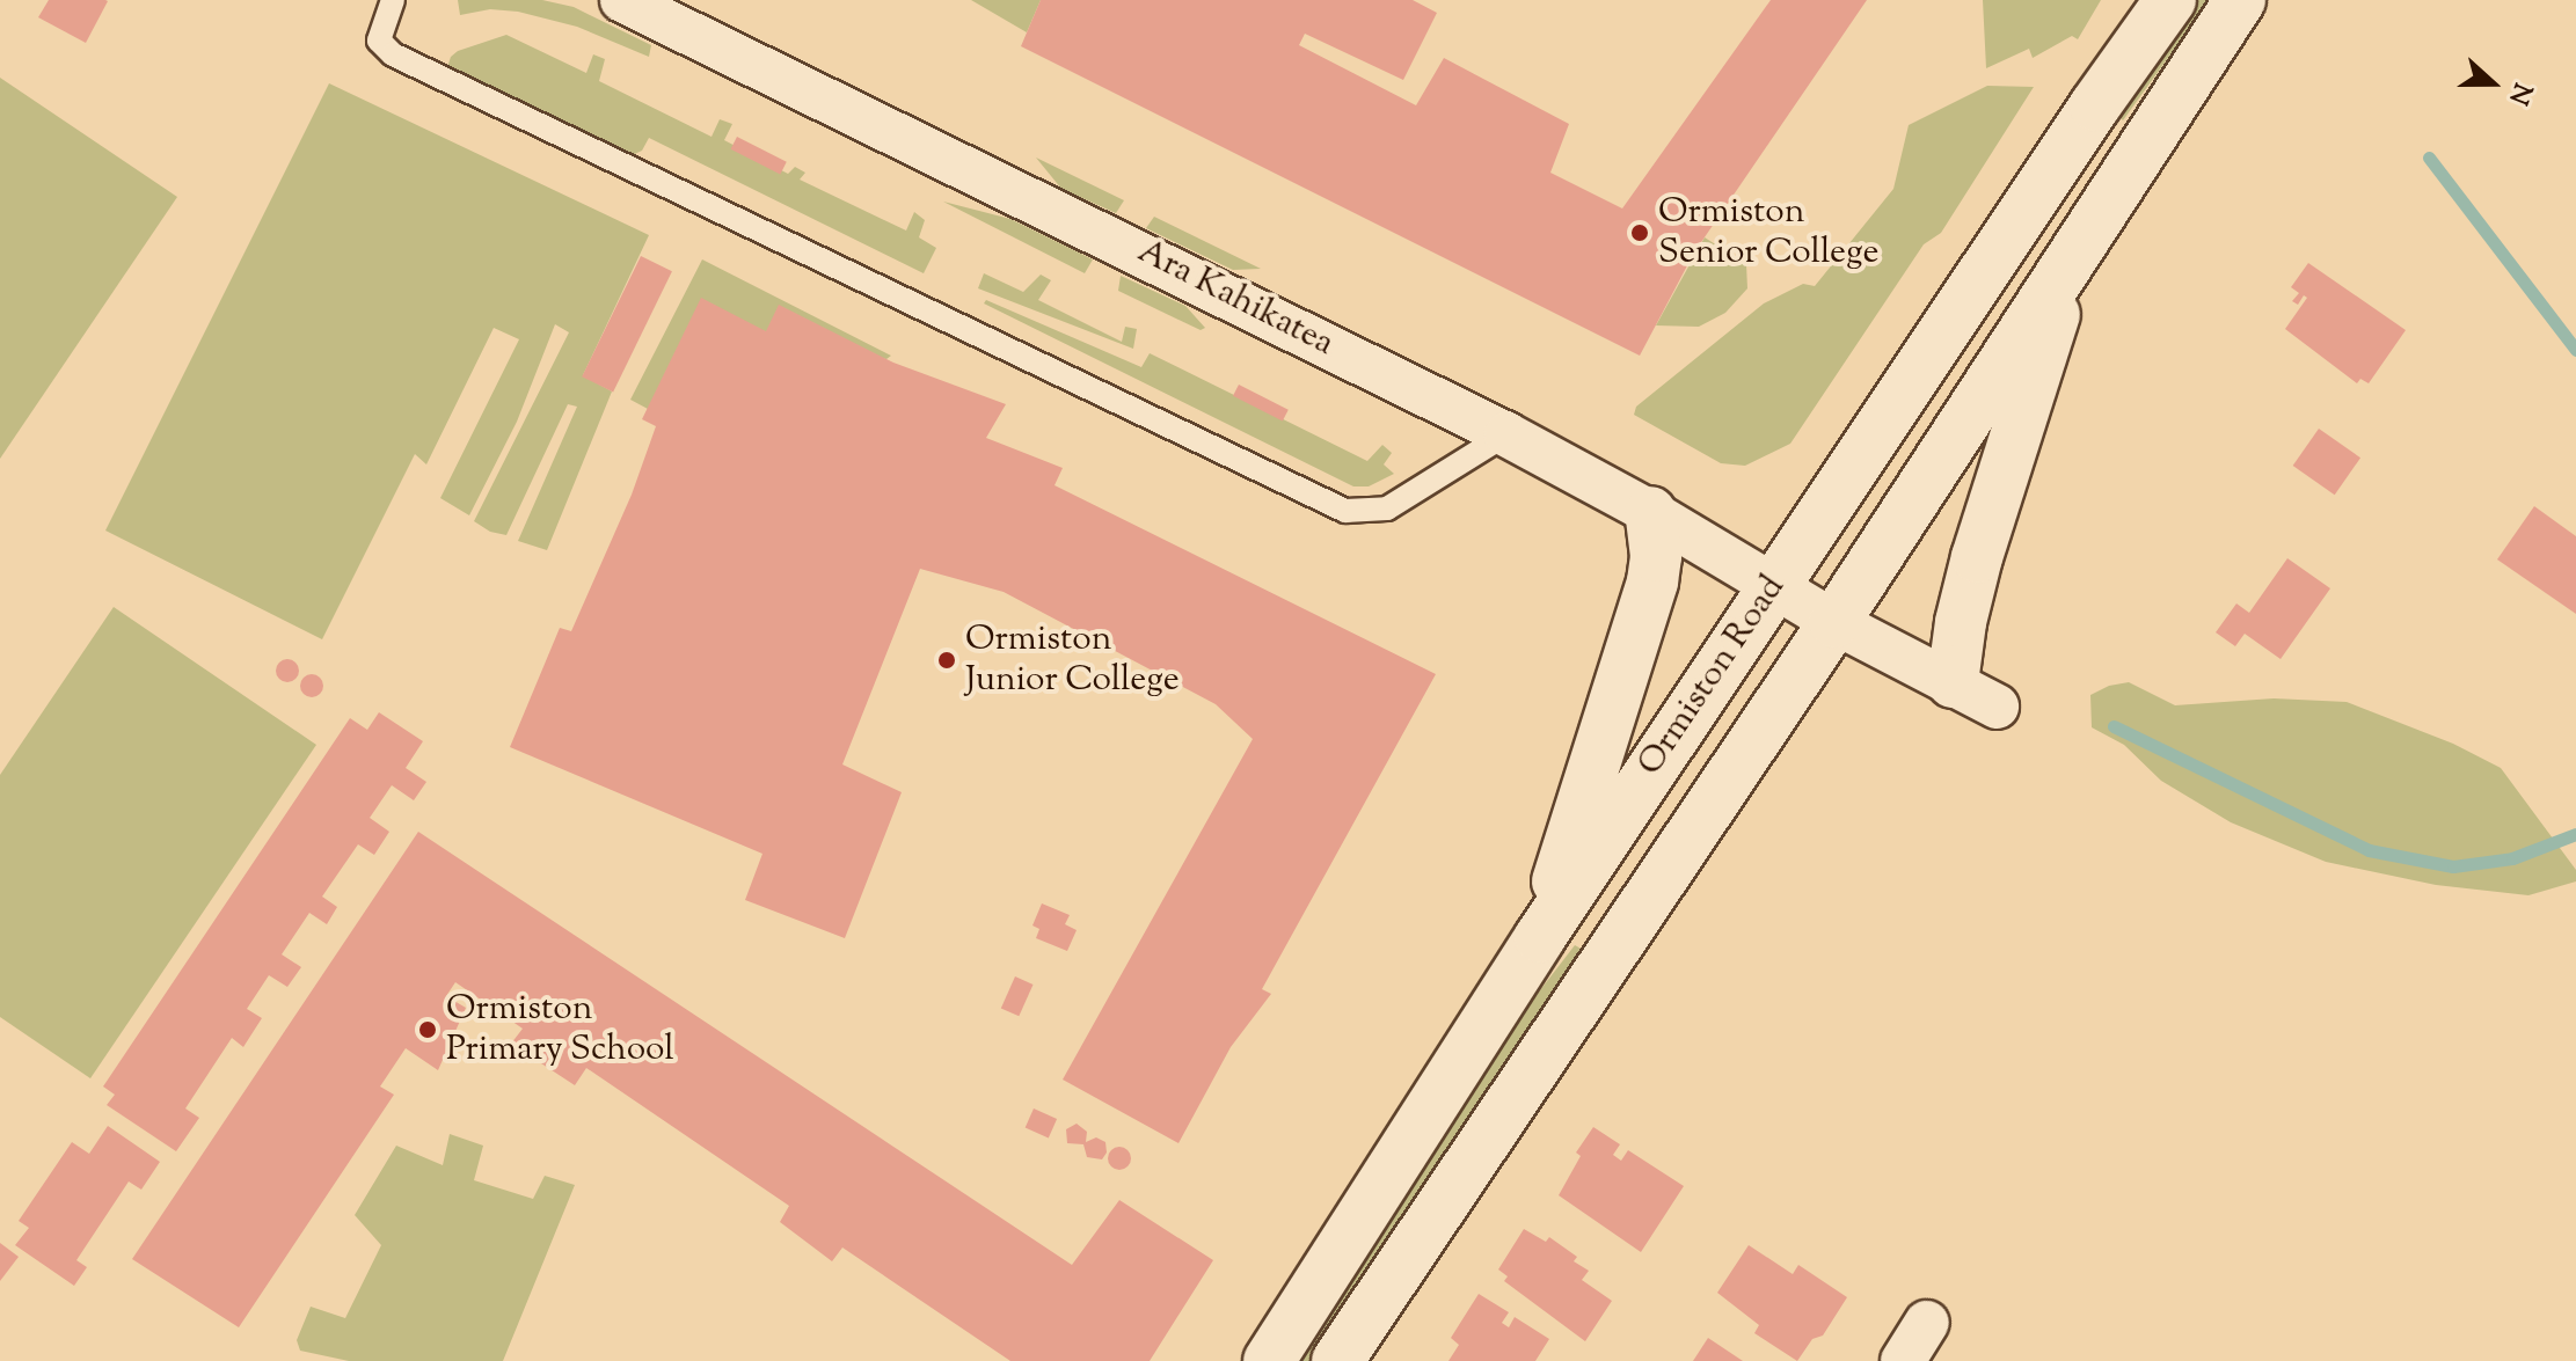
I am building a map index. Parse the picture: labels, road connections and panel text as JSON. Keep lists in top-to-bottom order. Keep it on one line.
{"streets":{"main road":["Ormiston Road"],"street":["Ara Kahikatea"]},"crossings":[["Ara Kahikatea","Ormiston Road"]],"places":["Ormiston Senior College","Ormiston Junior College","Ormiston Primary School"],"north":"right"}
